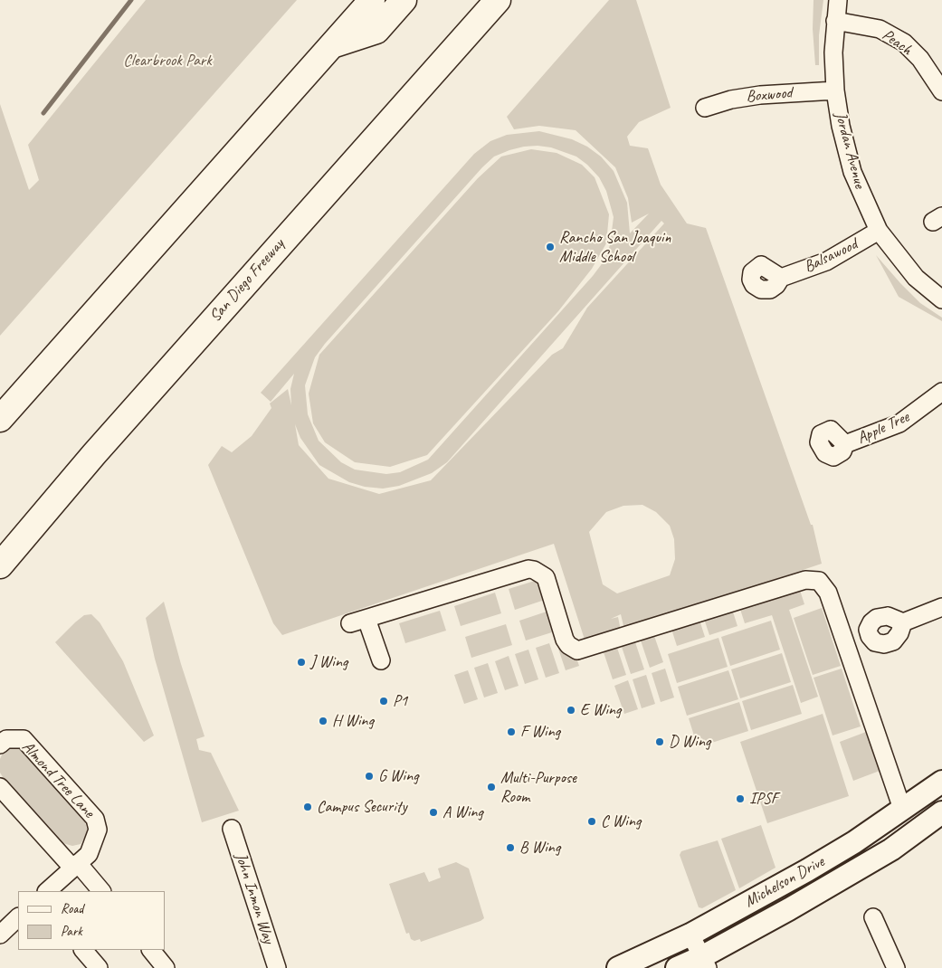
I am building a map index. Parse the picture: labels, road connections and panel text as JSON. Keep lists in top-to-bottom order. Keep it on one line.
{"streets":{"highway":["San Diego Freeway"],"main road":["Michelson Drive"],"street":["Peach","Boxwood","Jordan Avenue","Balsawood","Apple Tree","Almond Tree Lane","John Inmon Way"]},"crossings":[["Peach","Jordan Avenue"],["Boxwood","Jordan Avenue"],["Jordan Avenue","Balsawood"]],"parks":["Clearbrook Park"],"places":["Rancho San Joaquin Middle School","J Wing","P1","E Wing","H Wing","F Wing","D Wing","G Wing","Multi-Purpose Room","IPSF","Campus Security","A Wing","C Wing","B Wing"],"legend":["Road","Park"]}
